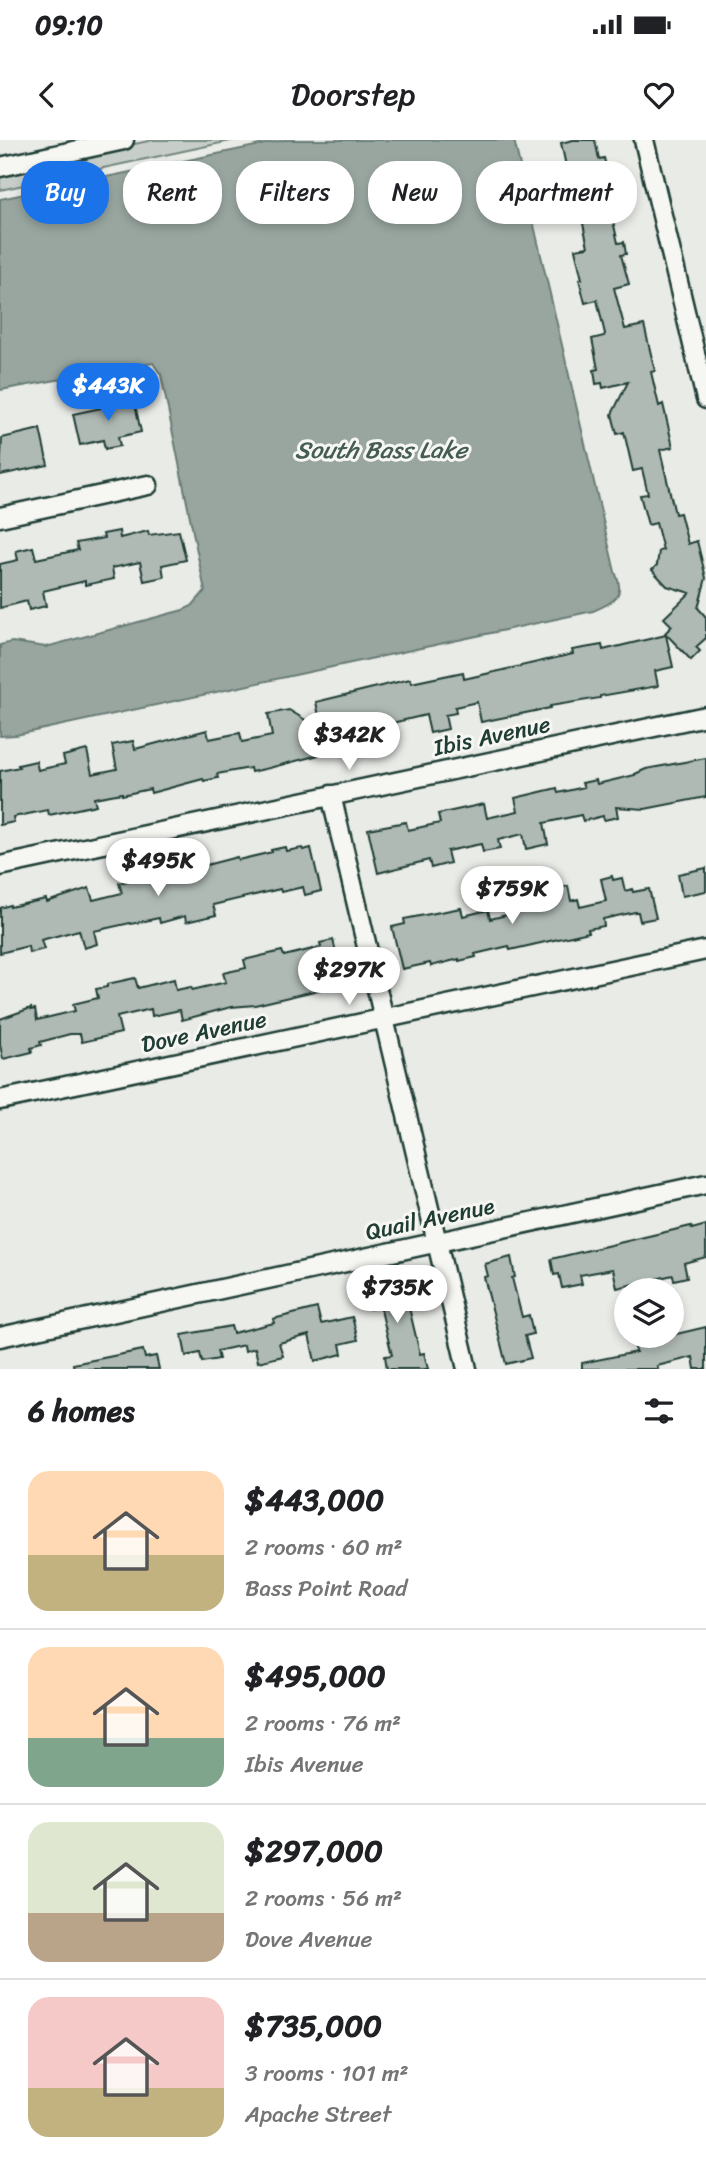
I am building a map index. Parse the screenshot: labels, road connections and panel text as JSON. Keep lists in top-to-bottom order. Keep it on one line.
{"streets":{"street":["Ibis Avenue","Dove Avenue","Quail Avenue"]},"water":["South Bass Lake"],"page":{"status":"09:10","header":"Doorstep","chip":["Buy","Rent","Filters","New","Apartment"],"price":["$443K","$342K","$495K","$759K","$297K","$735K"],"heading":"6 homes","list":[{"name":"$443,000","note":"2 rooms · 60 m² · Bass Point Road"},{"name":"$495,000","note":"2 rooms · 76 m² · Ibis Avenue"},{"name":"$297,000","note":"2 rooms · 56 m² · Dove Avenue"},{"name":"$735,000","note":"3 rooms · 101 m² · Apache Street"}]}}
